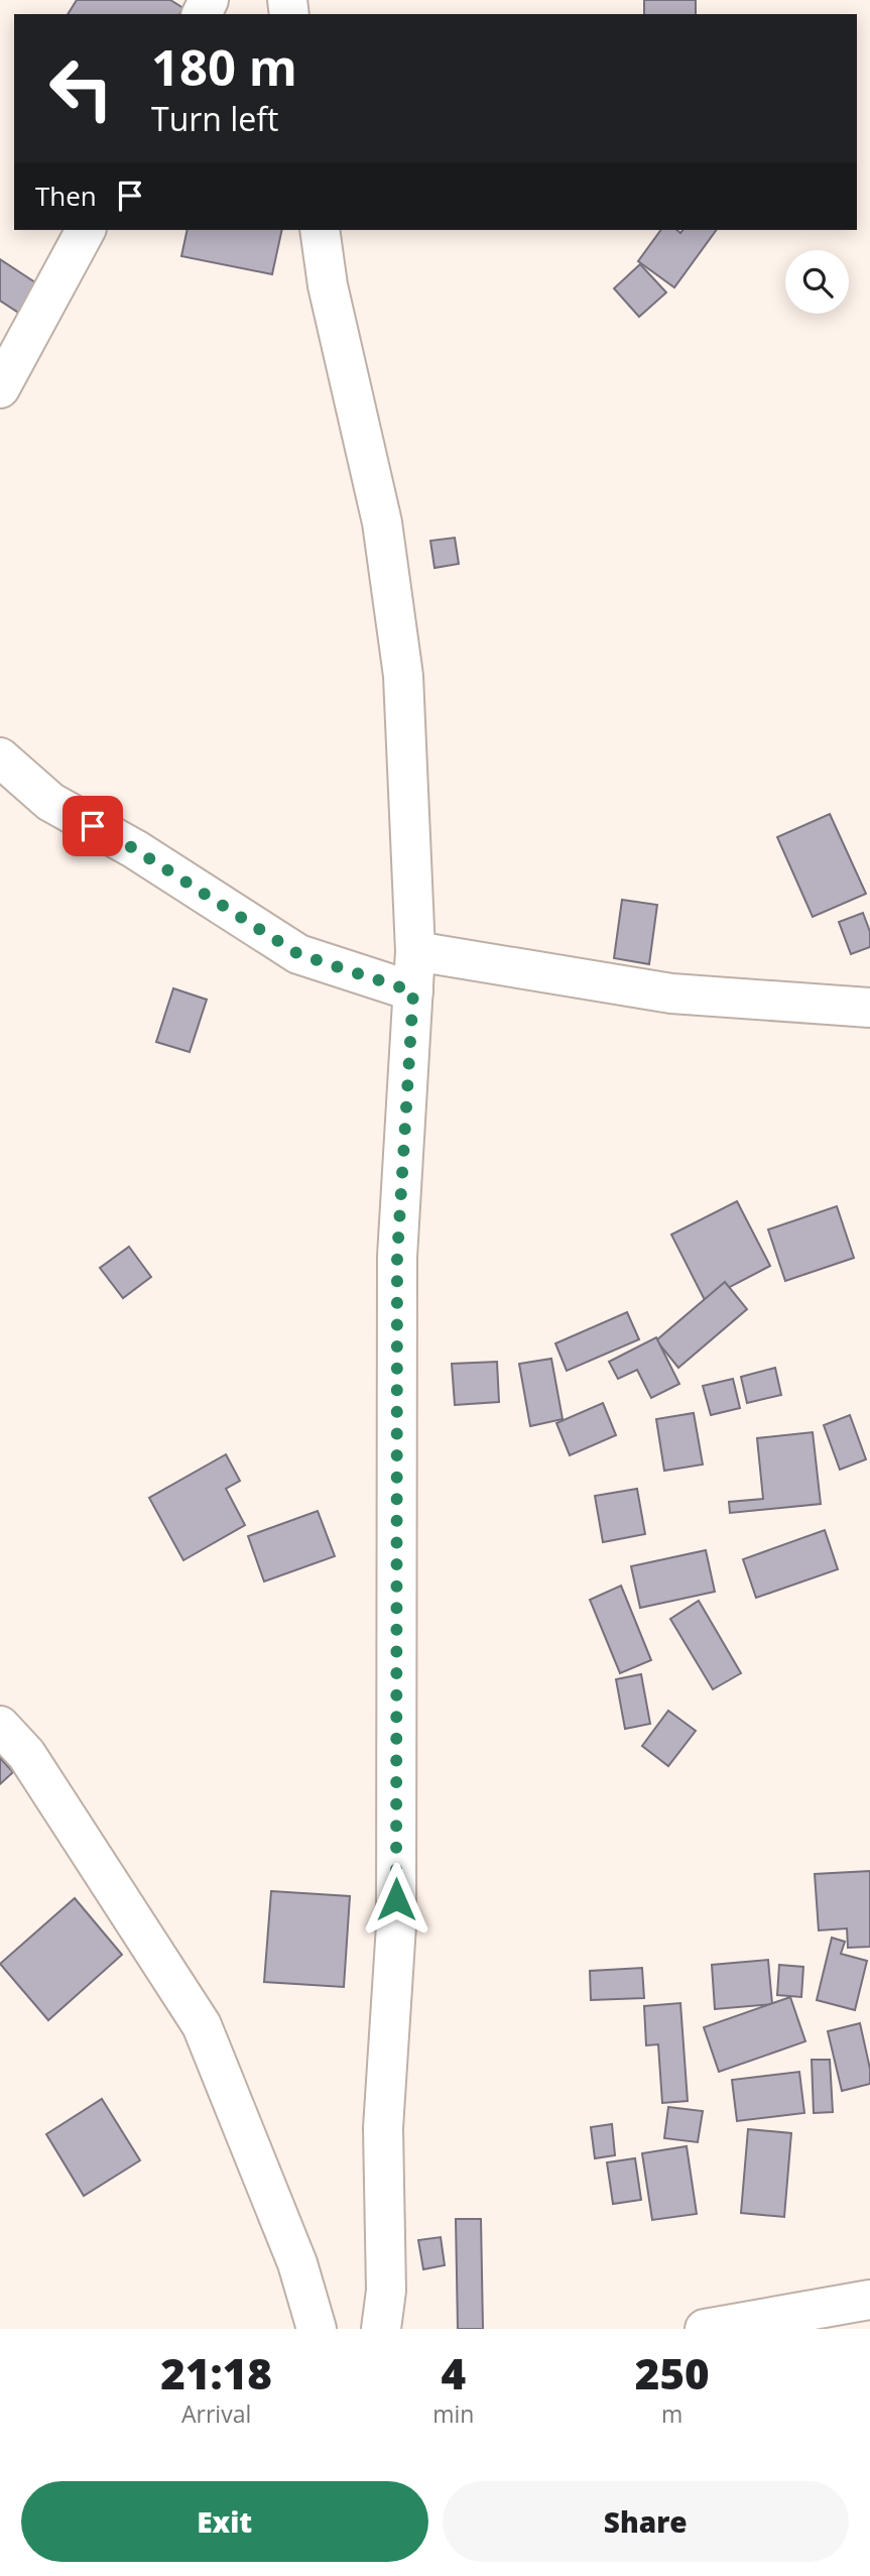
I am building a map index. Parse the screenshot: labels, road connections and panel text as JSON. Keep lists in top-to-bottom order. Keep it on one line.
{"page":{"turn":["180 m","Turn left"],"then":"Then","eta":["21:18","Arrival","4","min","250","m"],"buttons":["Exit","Share"]}}
